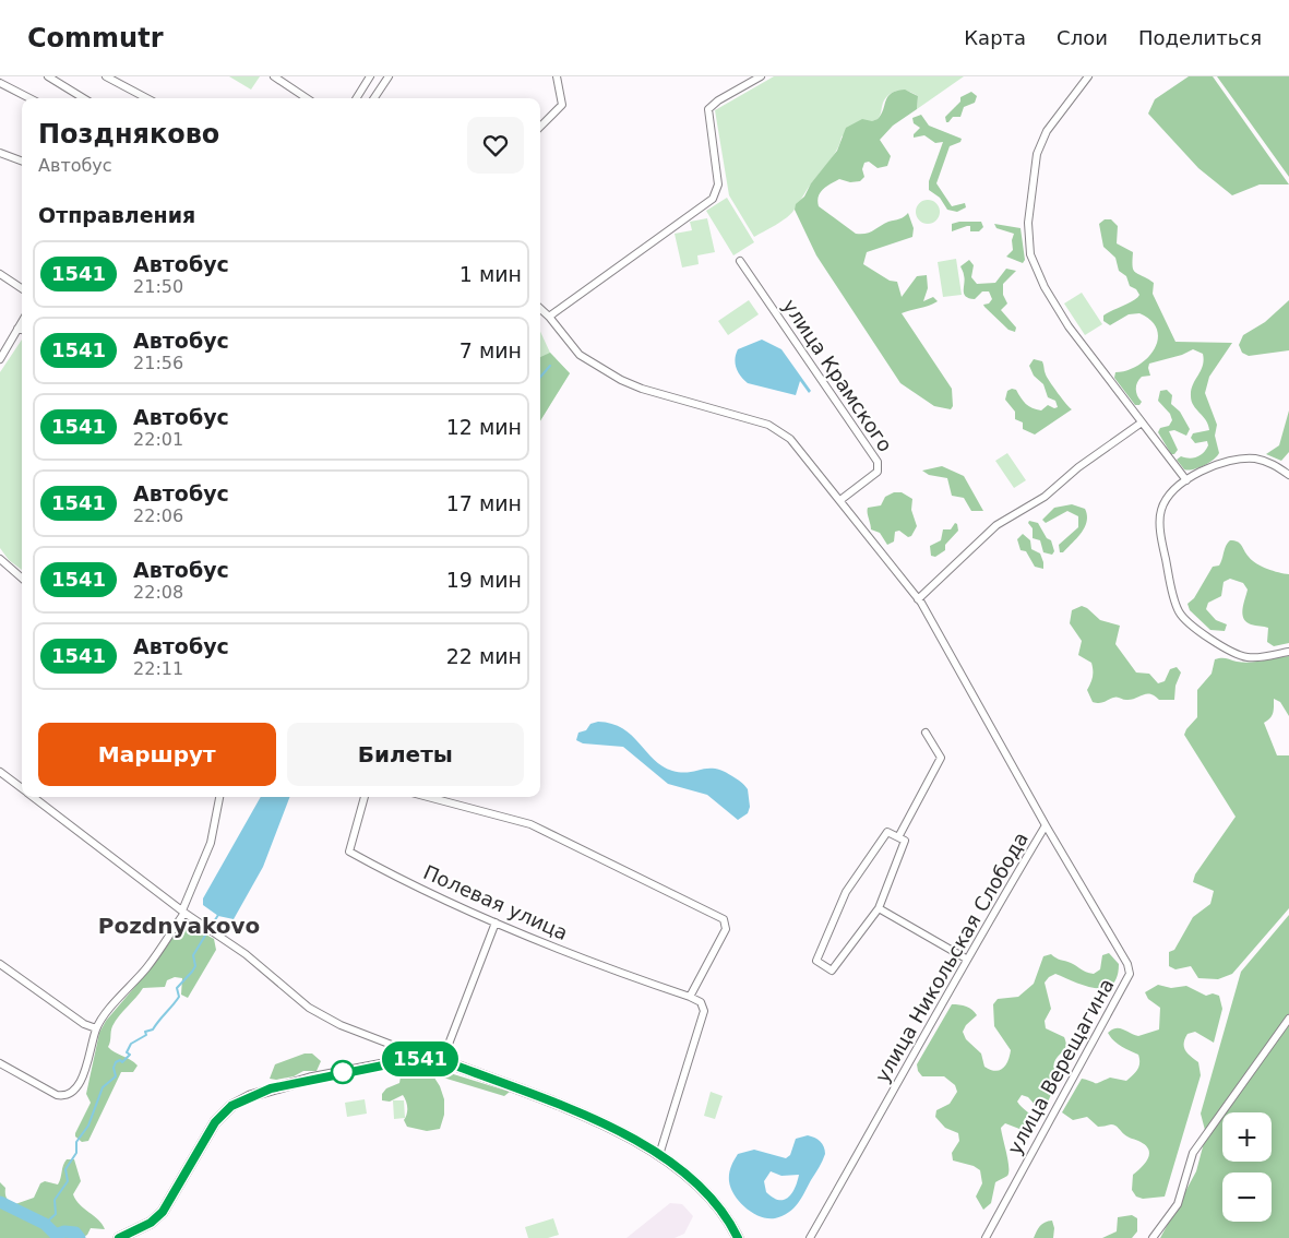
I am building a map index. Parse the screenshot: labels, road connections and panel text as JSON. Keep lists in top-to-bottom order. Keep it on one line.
{"streets":{"street":["улица Крамского","Полевая улица","улица Никольская Слобода","улица Верещагина"]},"crossings":[["улица Крамского","улица Никольская Слобода"],["улица Никольская Слобода","улица Верещагина"]],"districts":["Pozdnyakovo"],"lines":["bus line 1541"],"page":{"header":"Commutr","nav":["Карта","Слои","Поделиться"],"on_map":"1541","heading":[["Поздняково","Автобус"],"Отправления"],"list":[{"mark":"1541","name":"Автобус","note":"21:50","value":"1 мин"},{"mark":"1541","name":"Автобус","note":"21:56","value":"7 мин"},{"mark":"1541","name":"Автобус","note":"22:01","value":"12 мин"},{"mark":"1541","name":"Автобус","note":"22:06","value":"17 мин"},{"mark":"1541","name":"Автобус","note":"22:08","value":"19 мин"},{"mark":"1541","name":"Автобус","note":"22:11","value":"22 мин"}],"buttons":["Маршрут","Билеты"],"map_buttons":["+","−"]}}
